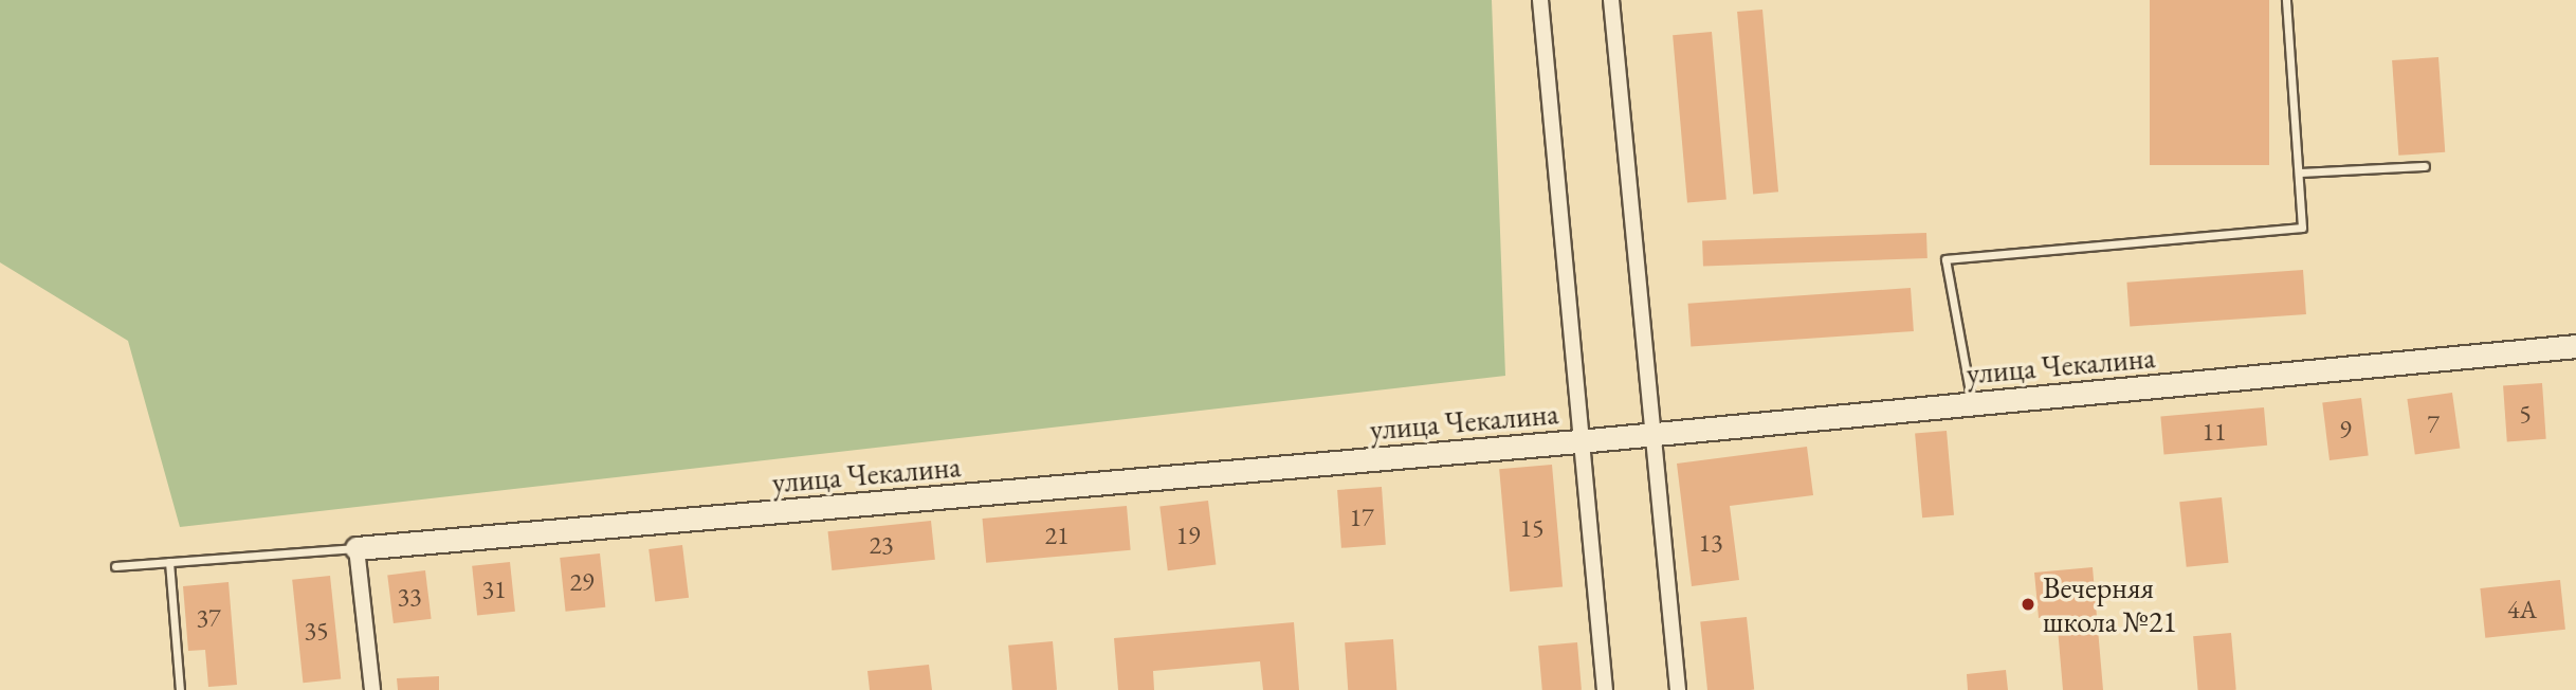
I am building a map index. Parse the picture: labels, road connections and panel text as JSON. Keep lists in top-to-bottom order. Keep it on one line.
{"streets":{"main road":["улица Чекалина"]},"places":["Вечерняя школа №21"],"house_numbers":["5","7","9","11","17","15","21","19","13","23","29","31","33","4А","37","35"]}
